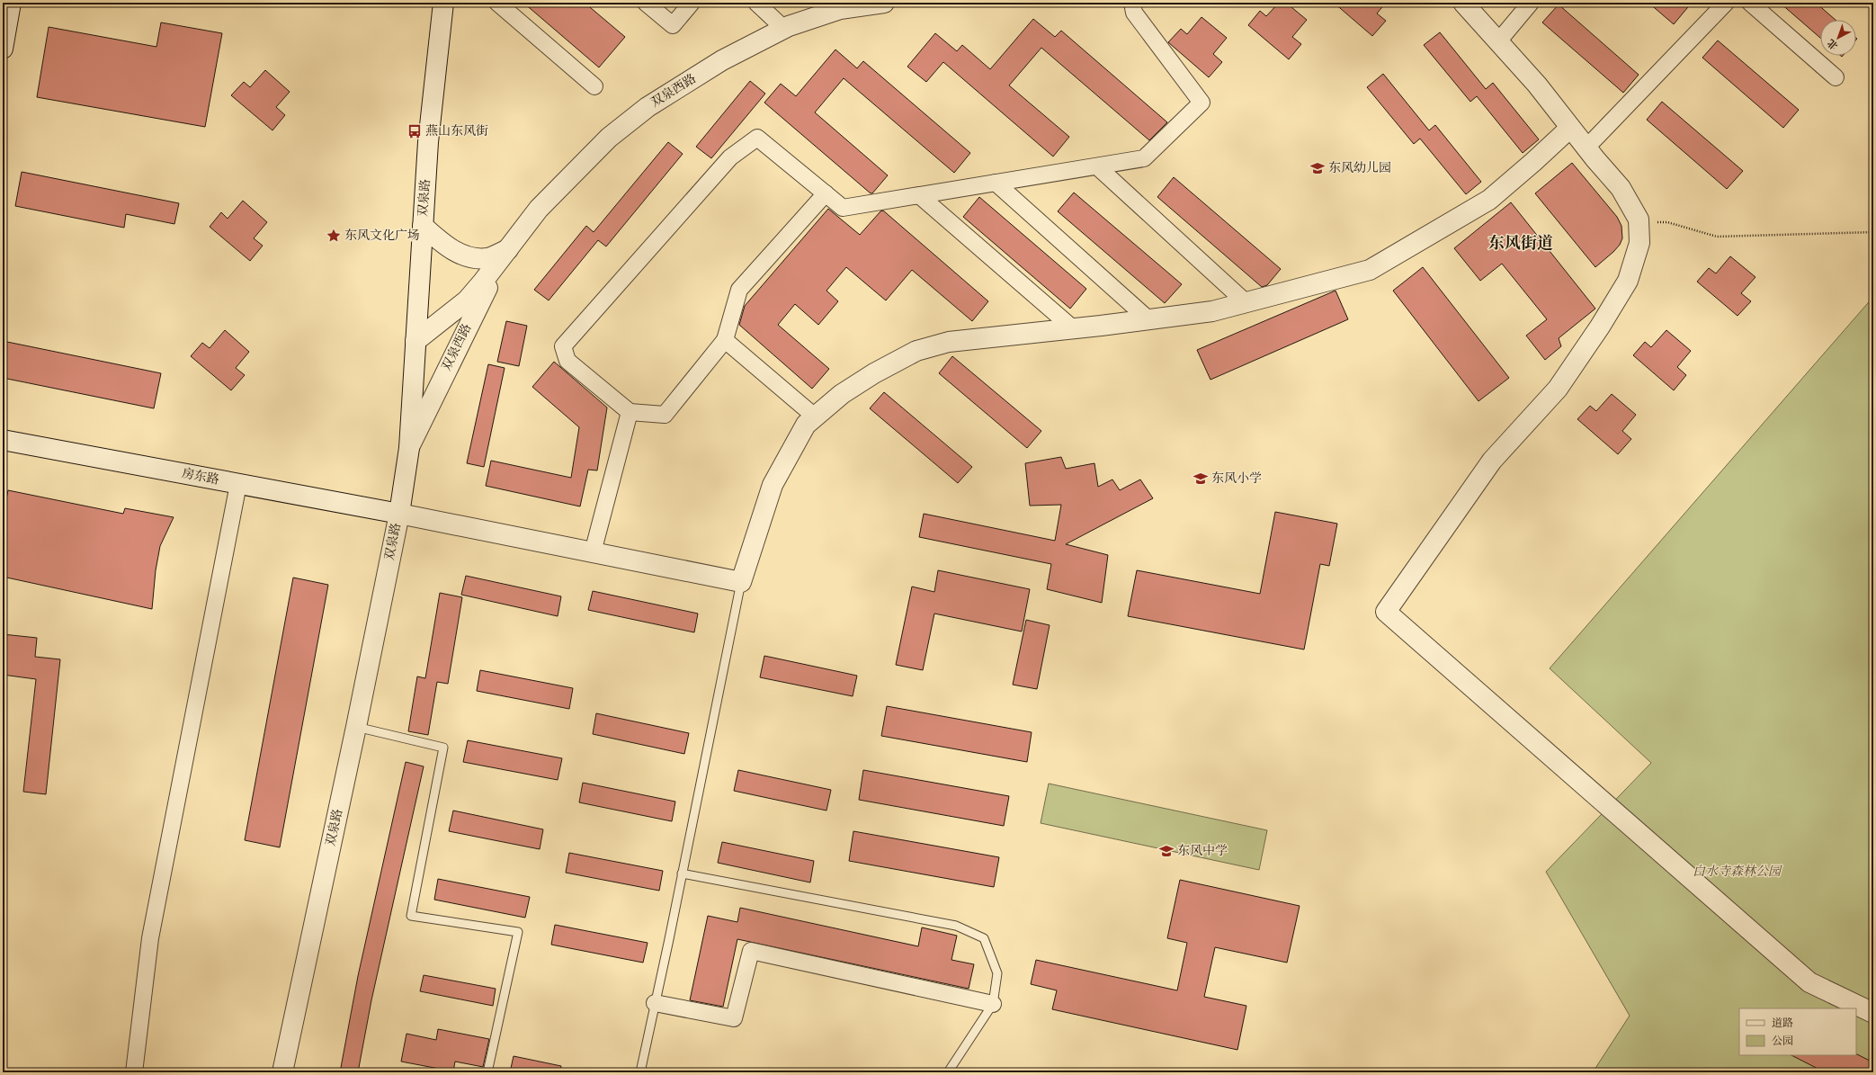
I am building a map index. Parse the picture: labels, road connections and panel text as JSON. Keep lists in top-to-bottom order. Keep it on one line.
{"streets":{"street":["双泉西路","双泉路","房东路"]},"crossings":[["双泉西路","双泉路"],["双泉路","房东路"]],"districts":["东风街道"],"parks":["白水寺森林公园"],"places":{"bus stop":["燕山东风街"],"school or university":["东风幼儿园","东风小学","东风中学"],"place":["东风文化广场"]},"legend":["道路","公园"],"north":"bottom left"}
